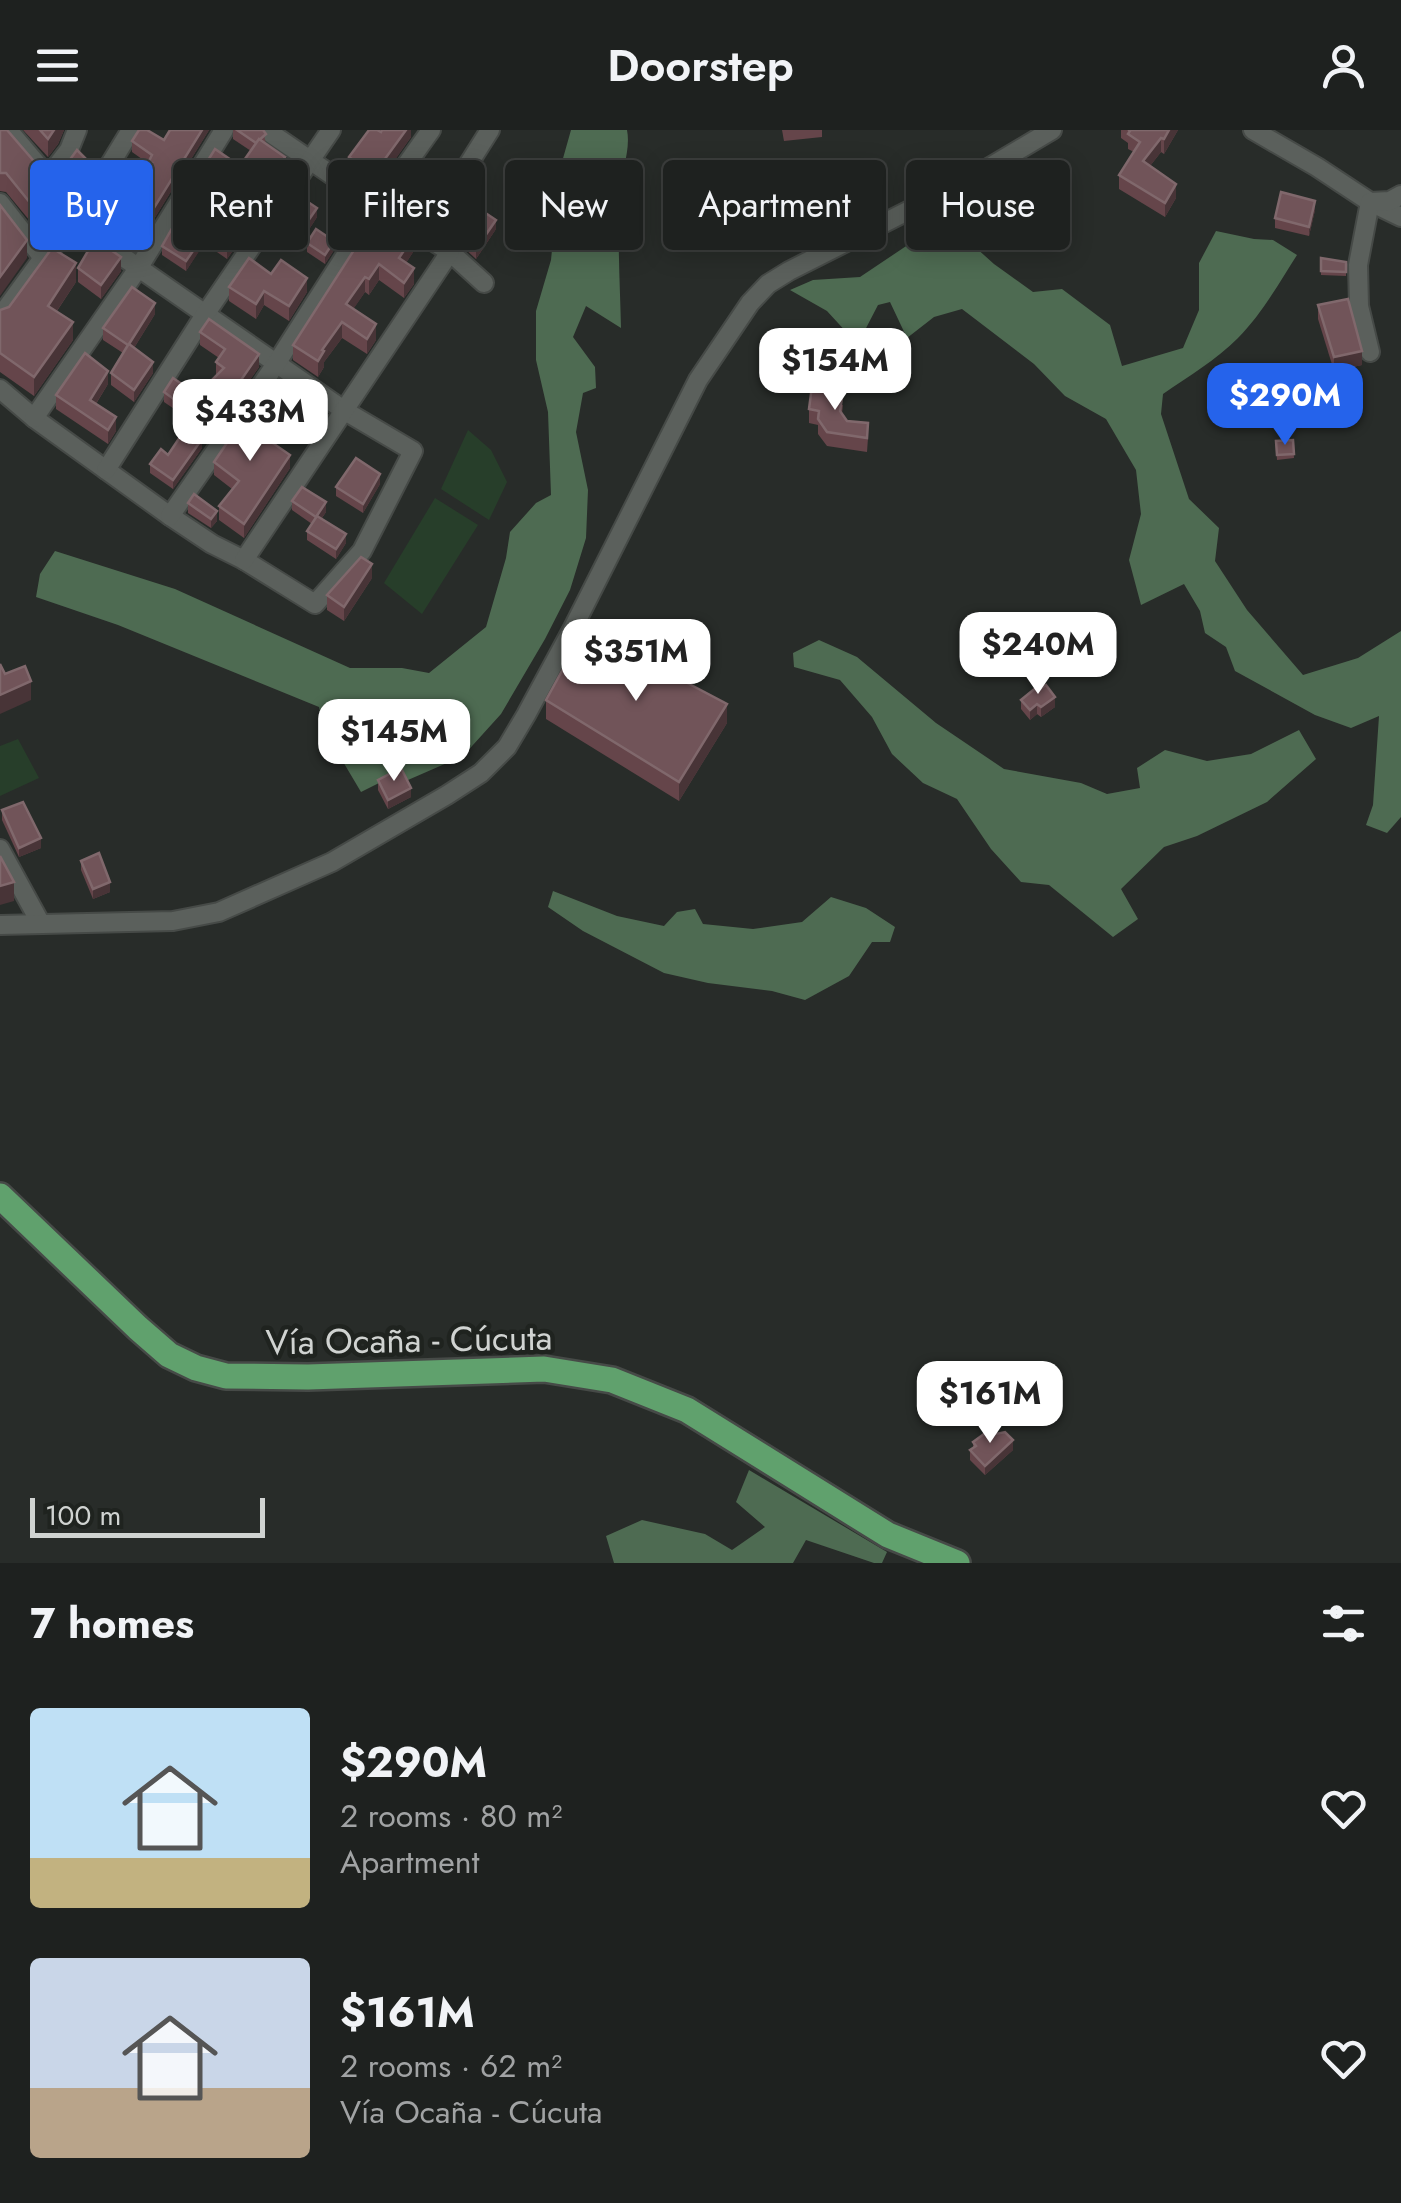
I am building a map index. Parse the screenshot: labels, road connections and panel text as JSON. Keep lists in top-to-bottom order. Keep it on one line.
{"streets":{"main road":["Vía Ocaña - Cúcuta"]},"scale_bar":"100 m","page":{"header":"Doorstep","chip":["Buy","Rent","Filters","New","Apartment","House"],"price":["$154M","$290M","$433M","$240M","$351M","$145M","$161M"],"scale":"100 m","heading":"7 homes","list":[{"name":"$290M","note":"2 rooms · 80 m² · Apartment"},{"name":"$161M","note":"2 rooms · 62 m² · Vía Ocaña - Cúcuta"}]}}
